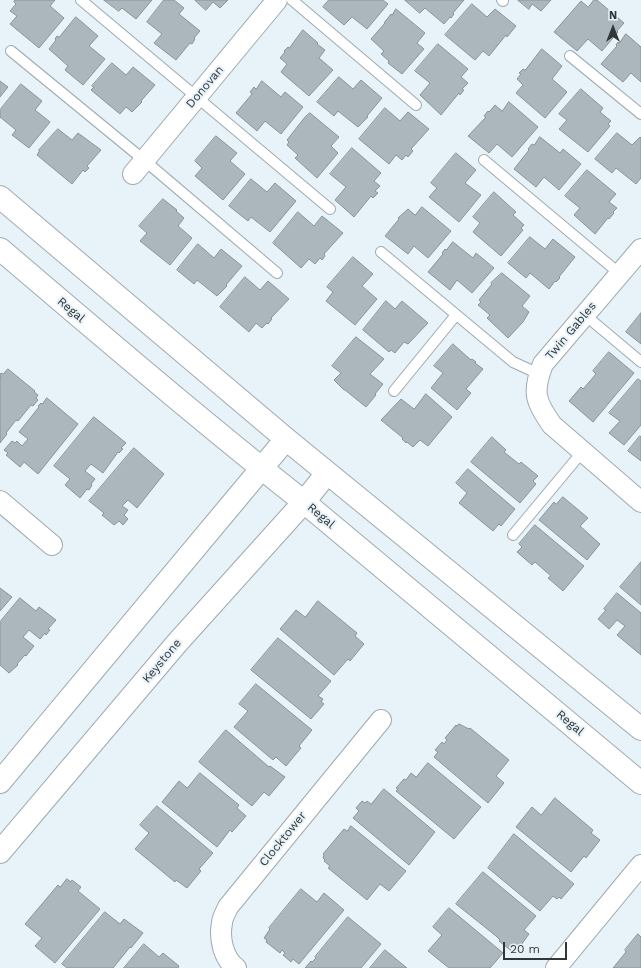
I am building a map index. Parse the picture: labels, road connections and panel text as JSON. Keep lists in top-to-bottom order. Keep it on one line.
{"streets":{"street":["Donovan","Regal","Twin Gables","Keystone","Clocktower"]},"crossings":[["Regal","Keystone"]],"scale_bar":"20 m","north":"top"}
